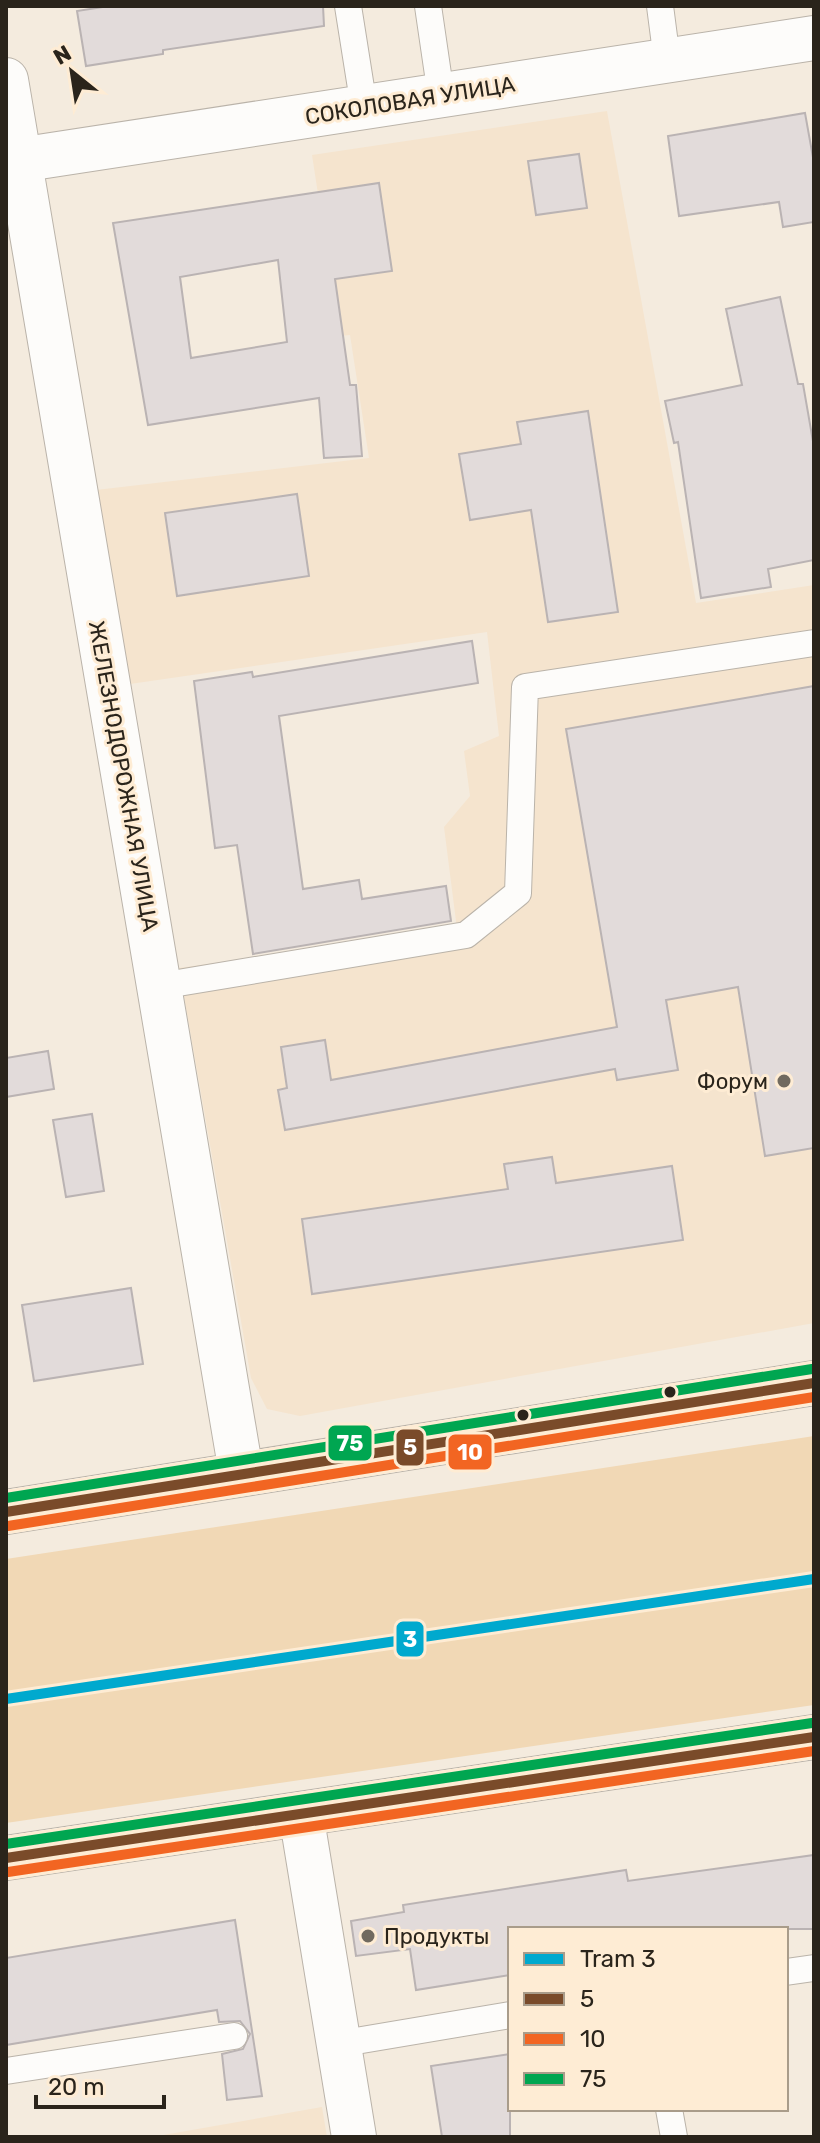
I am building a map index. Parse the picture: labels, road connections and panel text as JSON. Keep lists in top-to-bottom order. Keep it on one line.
{"streets":{"main road":["СОКОЛОВАЯ УЛИЦА","ЖЕЛЕЗНОДОРОЖНАЯ УЛИЦА"]},"crossings":[["СОКОЛОВАЯ УЛИЦА","ЖЕЛЕЗНОДОРОЖНАЯ УЛИЦА"]],"places":["Форум","Продукты"],"lines":["transit line 75","transit line 5","transit line 10","tram line 3"],"legend":["Tram 3","5","10","75"],"scale_bar":"20 m","north":"top left"}
